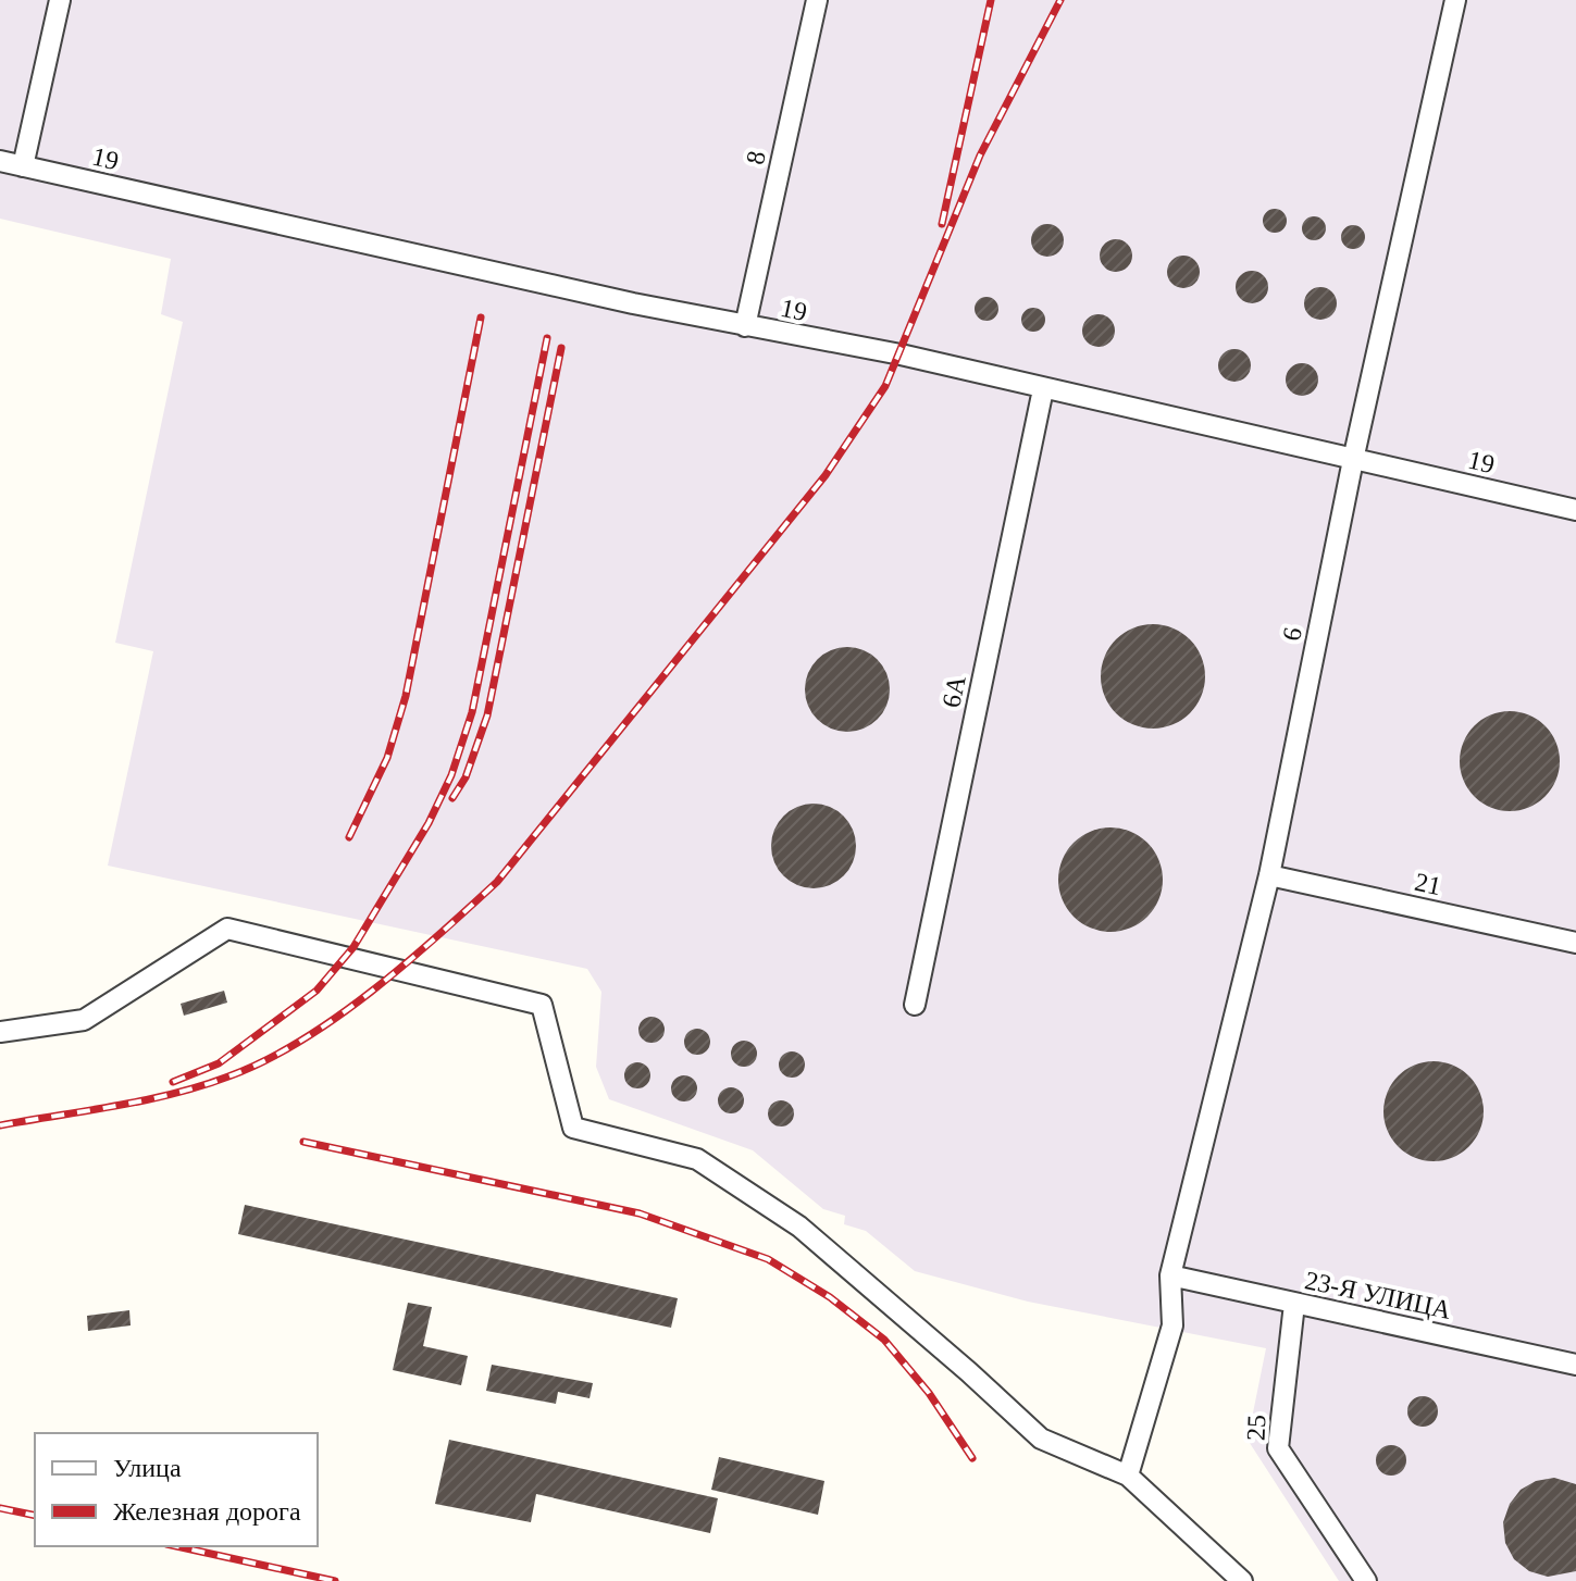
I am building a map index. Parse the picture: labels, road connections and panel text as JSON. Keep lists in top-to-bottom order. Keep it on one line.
{"streets":{"street":["8","19","6","6A","21","23-Я УЛИЦА","25"]},"crossings":[["8","19"],["19","6"],["19","6A"],["6","21"],["6","23-Я УЛИЦА"],["23-Я УЛИЦА","25"]],"legend":["Улица","Железная дорога"]}
